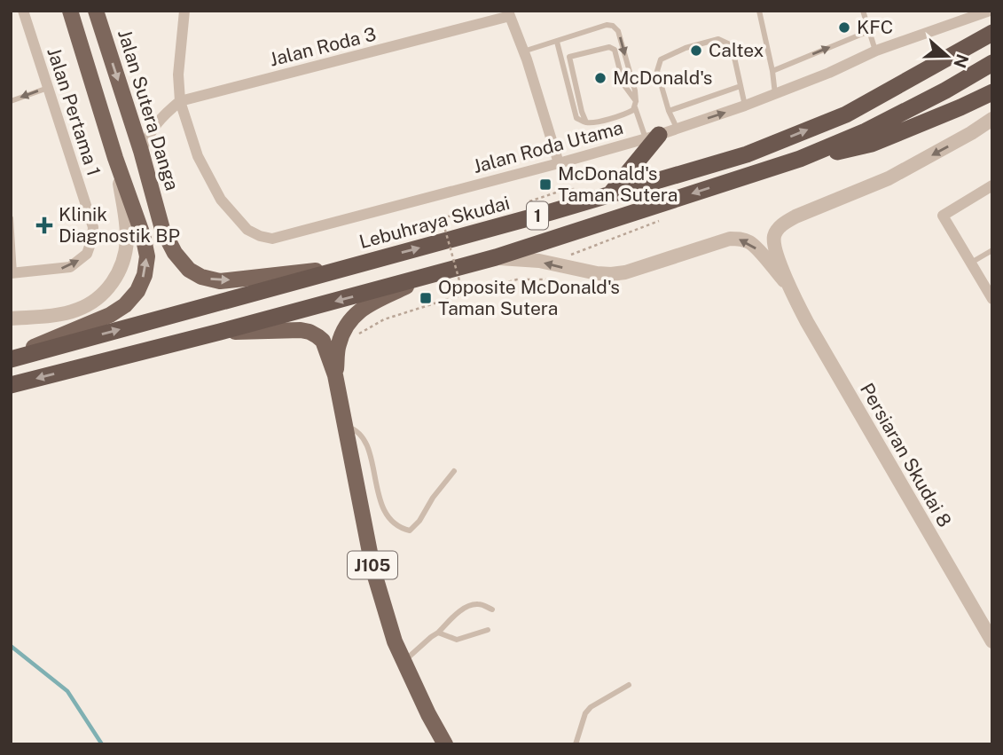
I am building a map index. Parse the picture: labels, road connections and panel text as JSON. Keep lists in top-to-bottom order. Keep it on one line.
{"streets":{"highway":["1","Lebuhraya Skudai"],"main road":["Jalan Sutera Danga","J105"],"street":["Jalan Roda 3","Jalan Pertama 1","Jalan Roda Utama","Persiaran Skudai 8"]},"crossings":[["Jalan Roda 3","Jalan Roda Utama"],["Jalan Sutera Danga","Lebuhraya Skudai"],["1","J105"]],"one_way":["Jalan Sutera Danga"],"places":{"other":["KFC","Caltex","McDonald's"],"transit":["McDonald's Taman Sutera","Opposite McDonald's Taman Sutera"],"health":["Klinik Diagnostik BP"]},"north":"right"}
